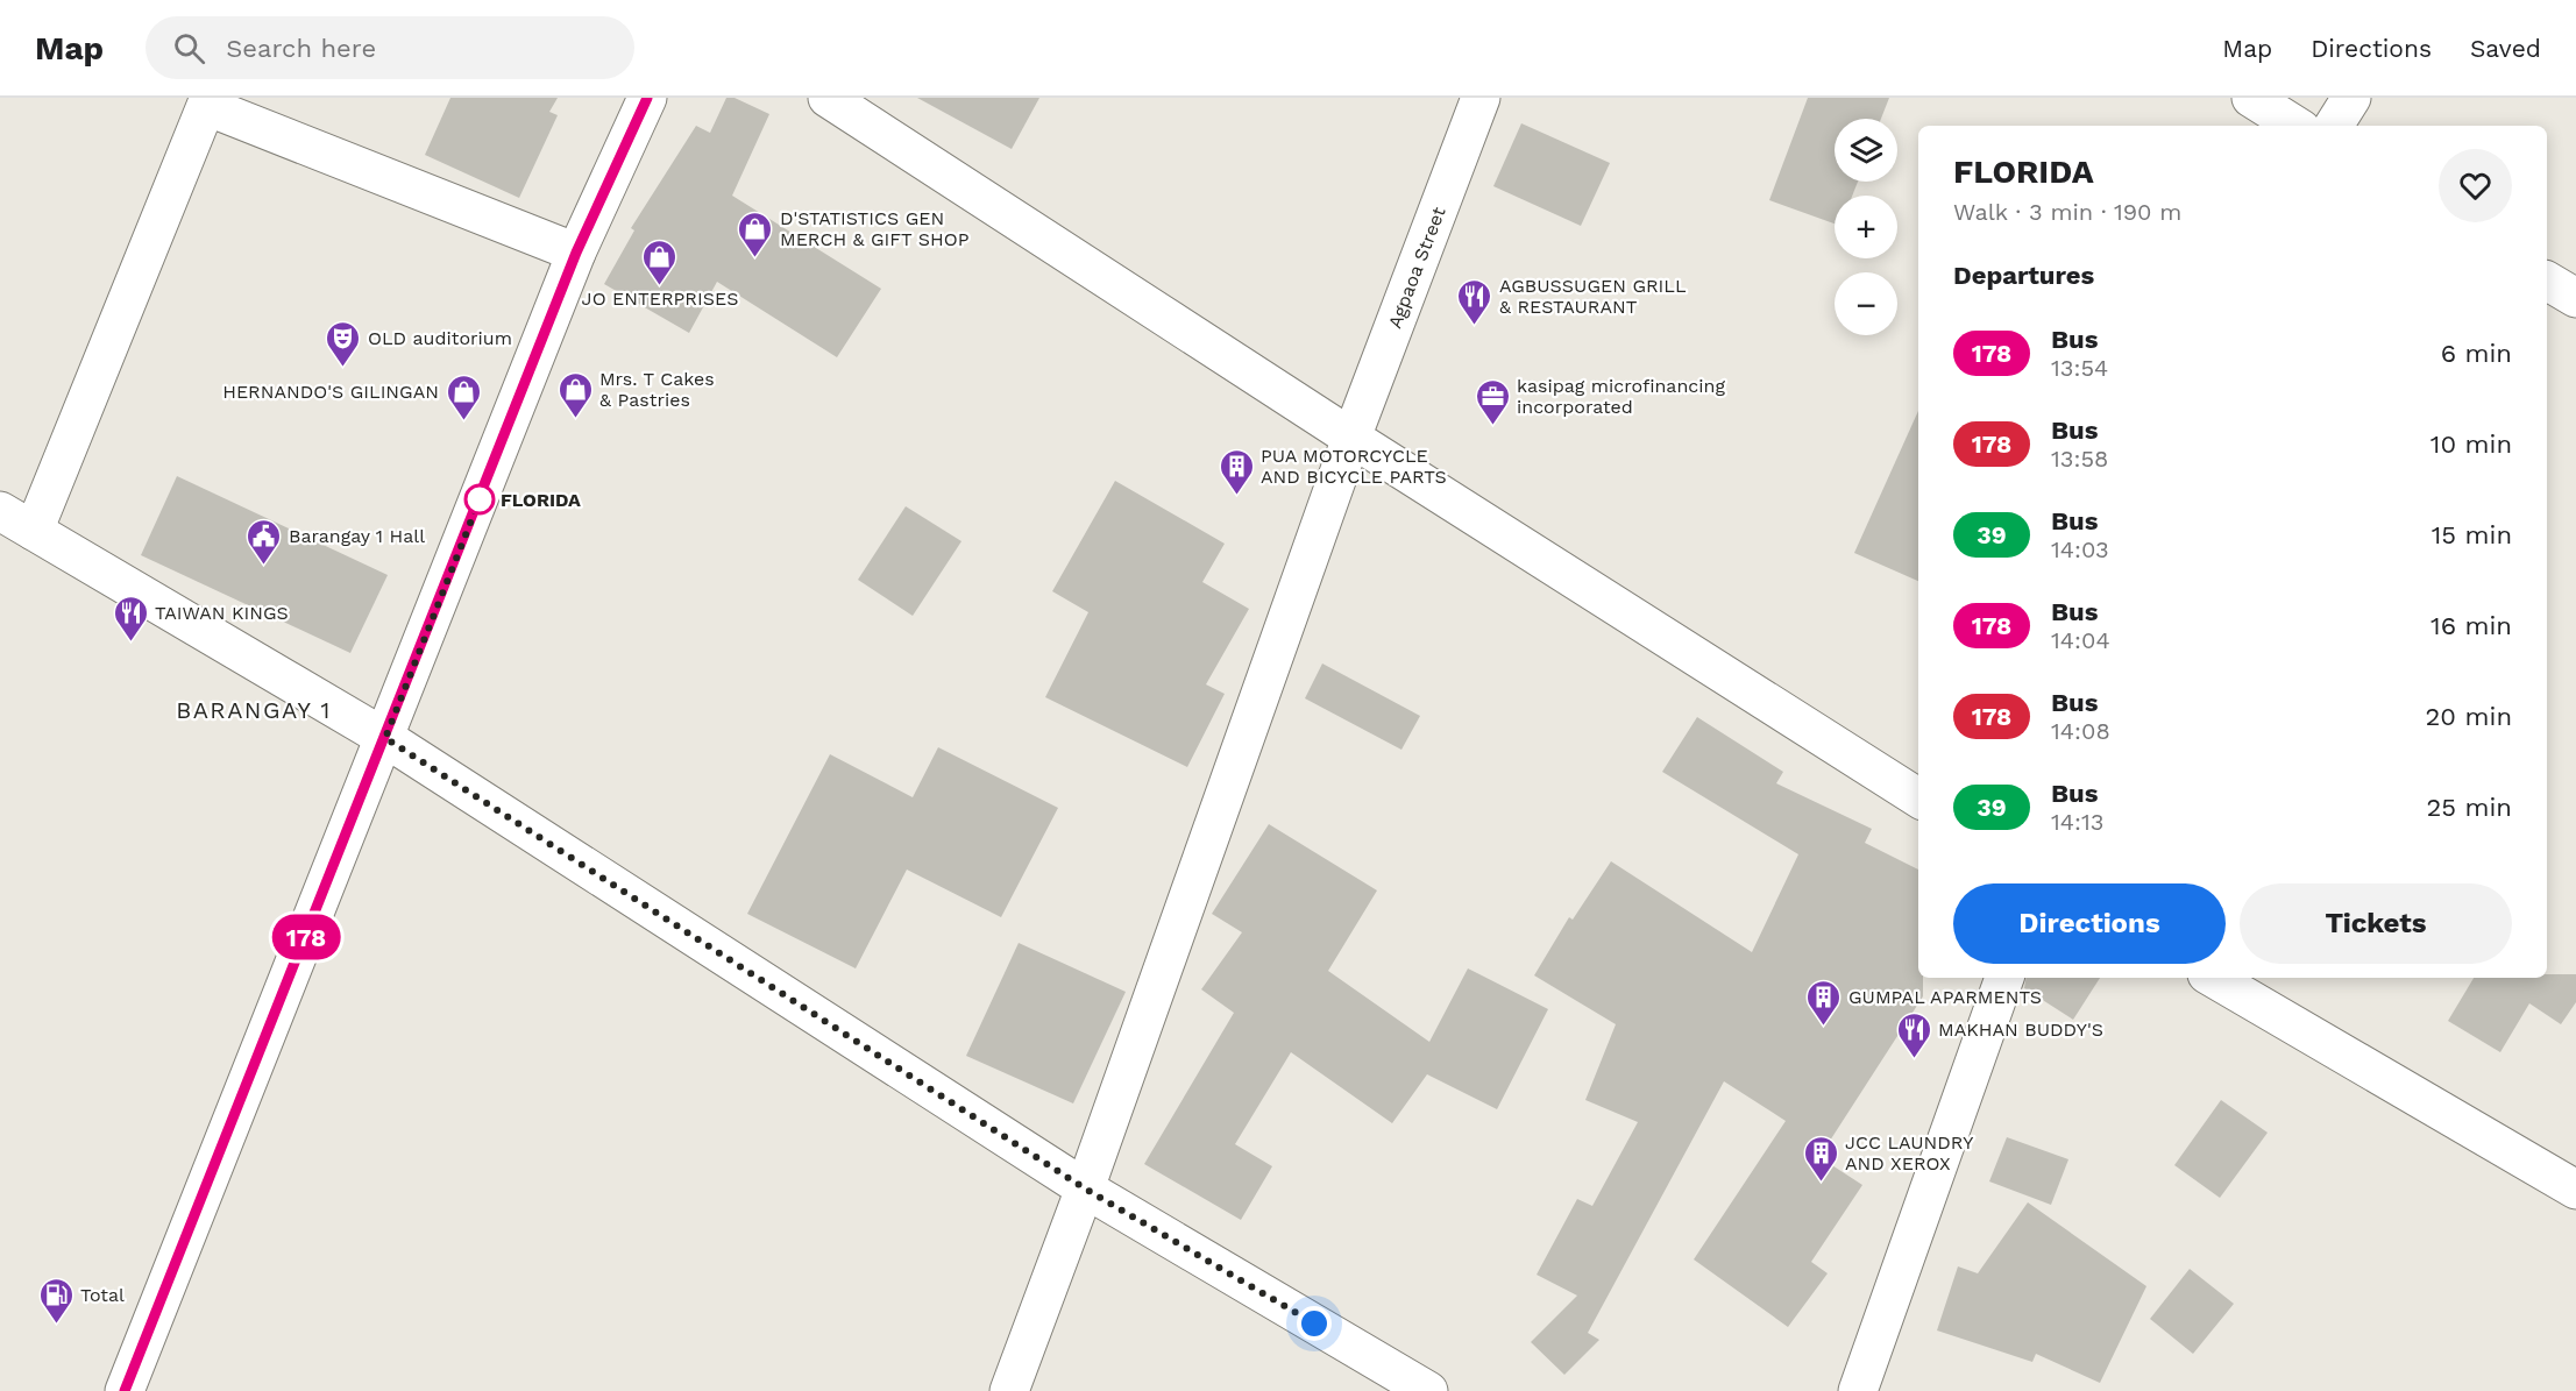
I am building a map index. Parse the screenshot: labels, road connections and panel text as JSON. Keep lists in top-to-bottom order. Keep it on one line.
{"streets":{"street":["Agpaoa Street"]},"districts":["BARANGAY 1"],"places":{"shop":["D'STATISTICS GEN MERCH & GIFT SHOP","JO ENTERPRISES","Mrs. T Cakes & Pastries","HERNANDO'S GILINGAN"],"restaurant":["AGBUSSUGEN GRILL & RESTAURANT","TAIWAN KINGS","MAKHAN BUDDY'S"],"theatre":["OLD auditorium"],"office":["kasipag microfinancing incorporated"],"building":["PUA MOTORCYCLE AND BICYCLE PARTS","GUMPAL APARMENTS","JCC LAUNDRY AND XEROX"],"other":["FLORIDA"],"public building":["Barangay 1 Hall"],"fuel station":["Total"]},"lines":["bus line 178"],"page":{"header":"Map","search":"Search here","nav":["Map","Directions","Saved"],"on_map":"178","map_buttons":["+","−"],"heading":[["FLORIDA","Walk · 3 min · 190 m"],"Departures"],"list":[{"mark":"178","name":"Bus","note":"13:54","value":"6 min"},{"mark":"178","name":"Bus","note":"13:58","value":"10 min"},{"mark":"39","name":"Bus","note":"14:03","value":"15 min"},{"mark":"178","name":"Bus","note":"14:04","value":"16 min"},{"mark":"178","name":"Bus","note":"14:08","value":"20 min"},{"mark":"39","name":"Bus","note":"14:13","value":"25 min"}],"buttons":["Directions","Tickets"]}}
